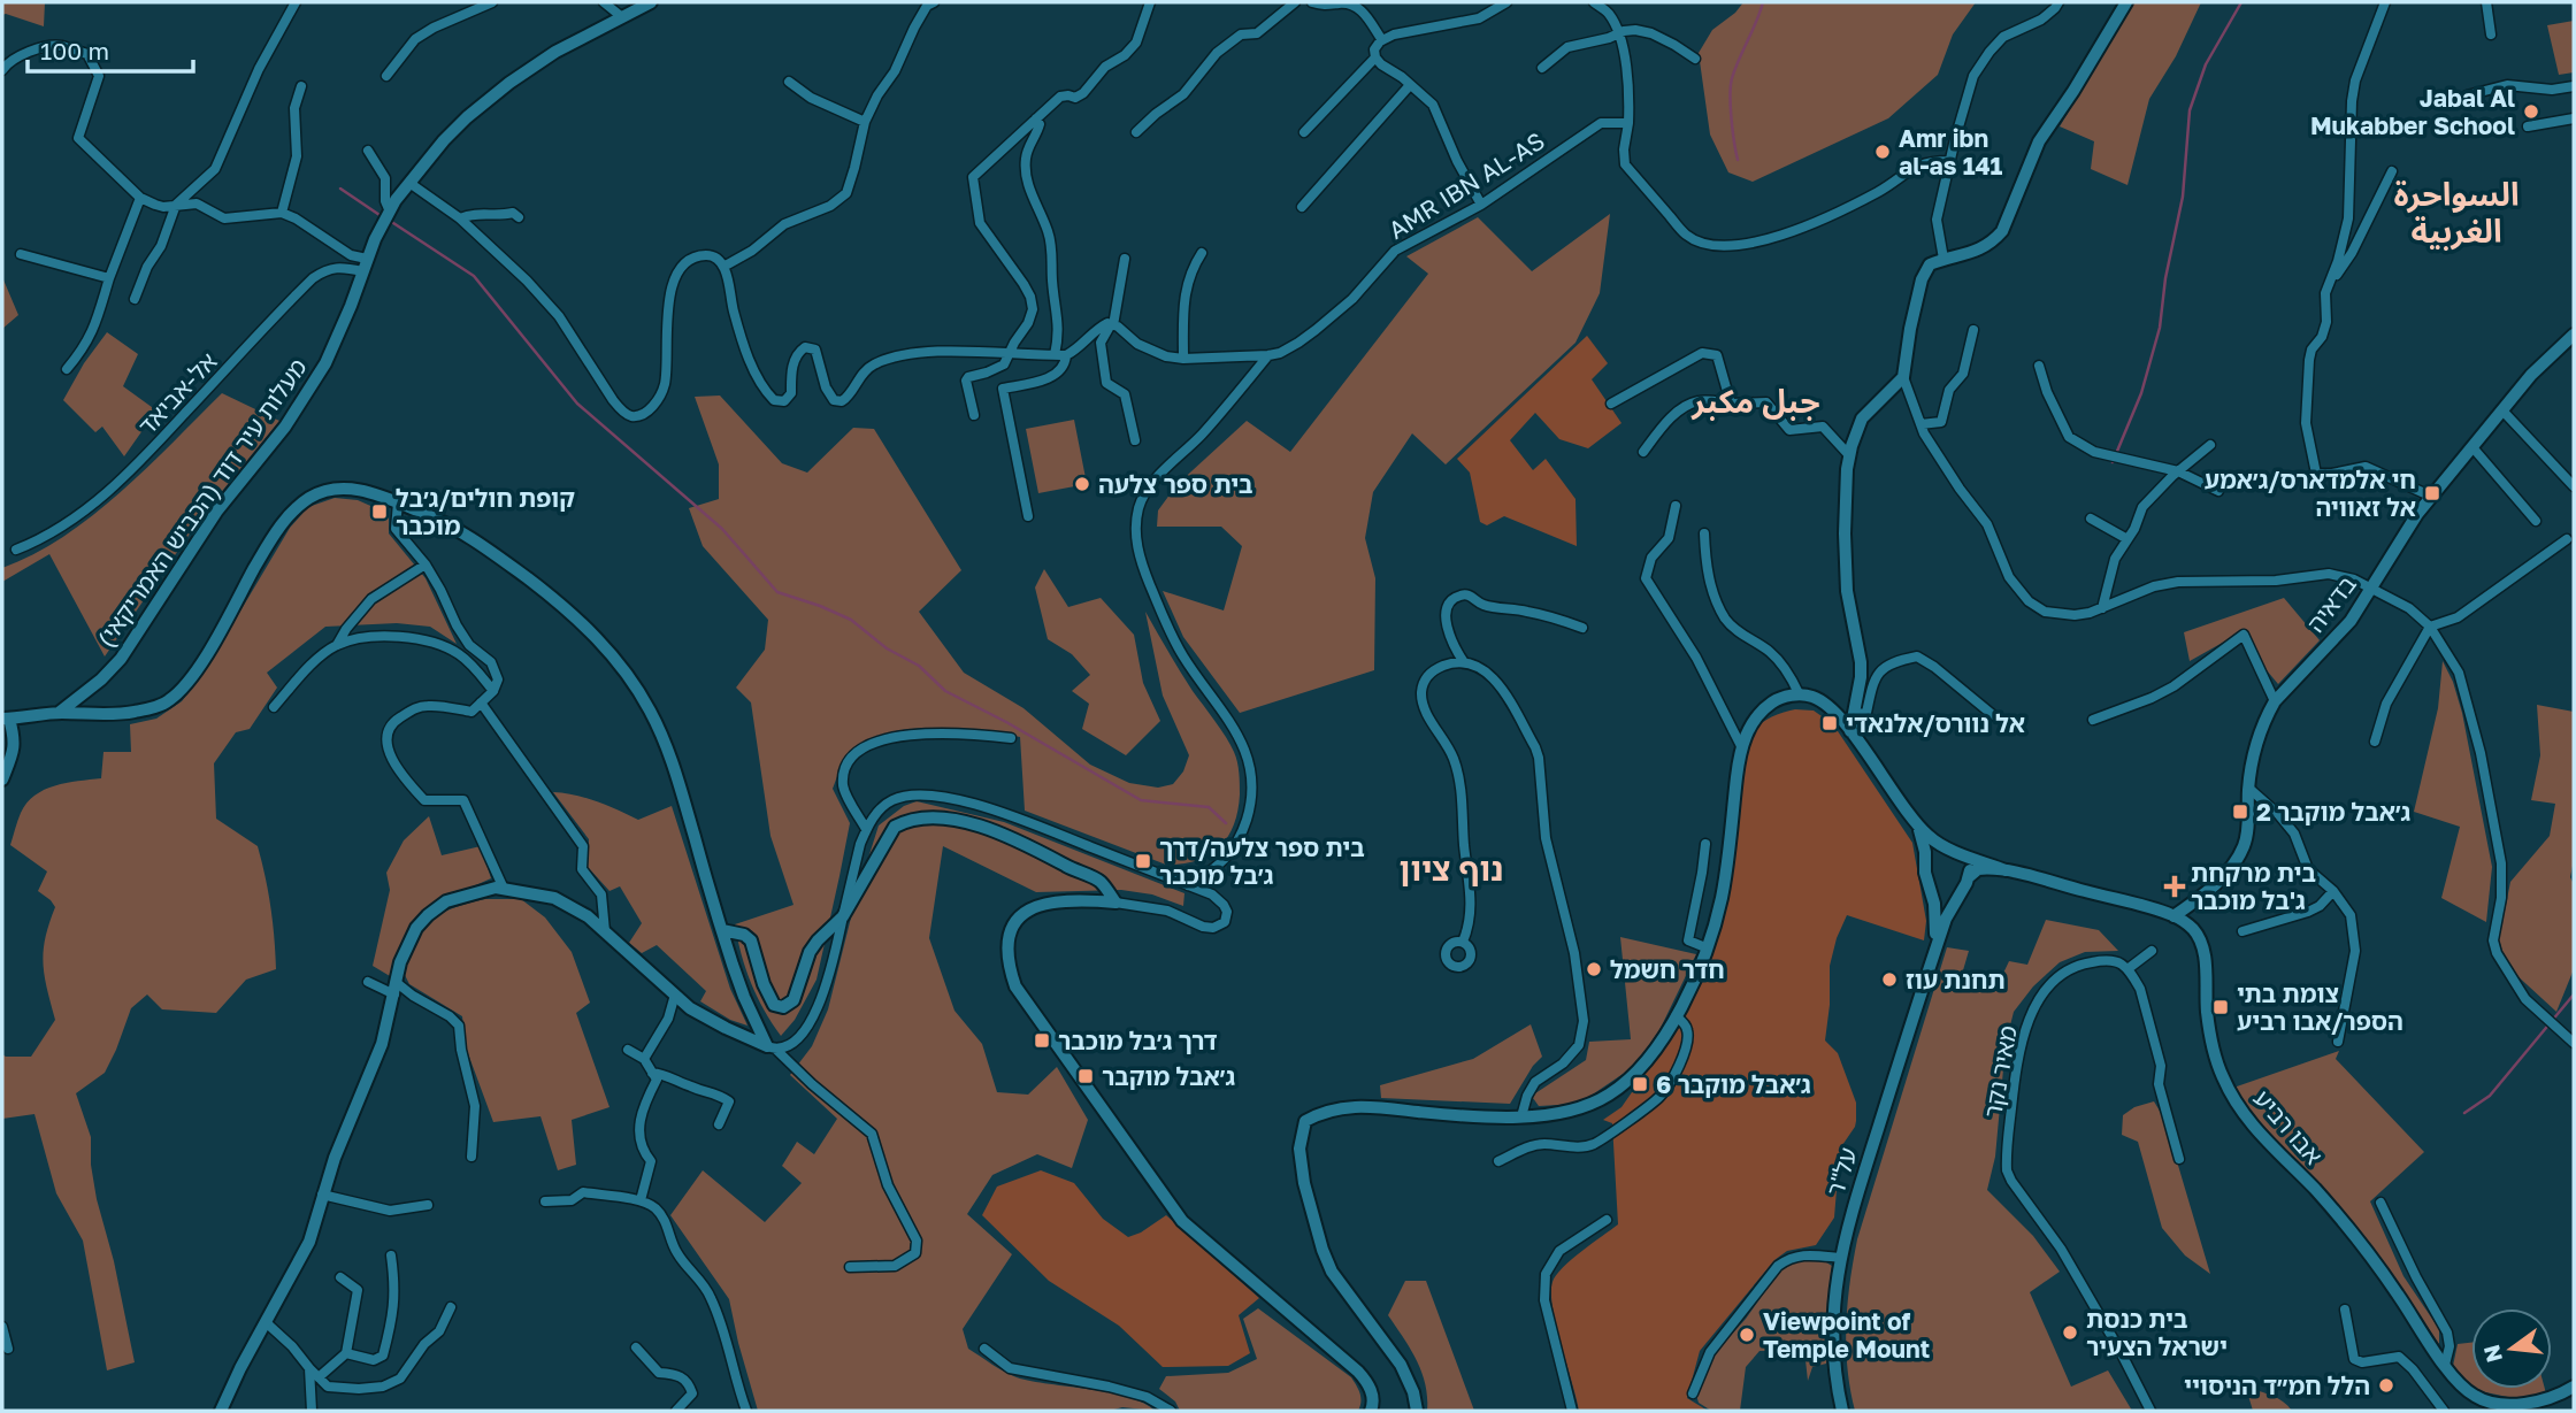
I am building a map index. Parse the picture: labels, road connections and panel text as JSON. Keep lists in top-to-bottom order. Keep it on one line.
{"streets":{"street":["AMR IBN AL-AS","אל-אביאד","מעלות עיר דוד (הכביש האמריקאי)","בדאיה","מאיר נקר","אבו רביע","על\"ר"]},"crossings":[["אל-אביאד","מעלות עיר דוד (הכביש האמריקאי)"],["בדאיה","אבו רביע"]],"districts":["السواحرة الغربية","جبل مكبر","נוף ציון"],"places":{"other":["Jabal Al Mukabber School","Amr ibn al-as 141","בית ספר צלעה","חדר חשמל","תחנת עוז","בית כנסת ישראל הצעיר","Viewpoint of Temple Mount","הלל חמ״ד הניסויי"],"transit":["חי אלמדארס/ג׳אמע אל זאוויה","קופת חולים/ג׳בל מוכבר","אל נוורס/אלנאדי","ג׳אבל מוקבר 2","בית ספר צלעה/דרך ג׳בל מוכבר","צומת בתי הספר/אבו רביע","דרך ג׳בל מוכבר","ג׳אבל מוקבר","ג׳אבל מוקבר 6"],"health":["בית מרקחת ג'בל מוכבר"]},"scale_bar":"100 m","north":"left"}
